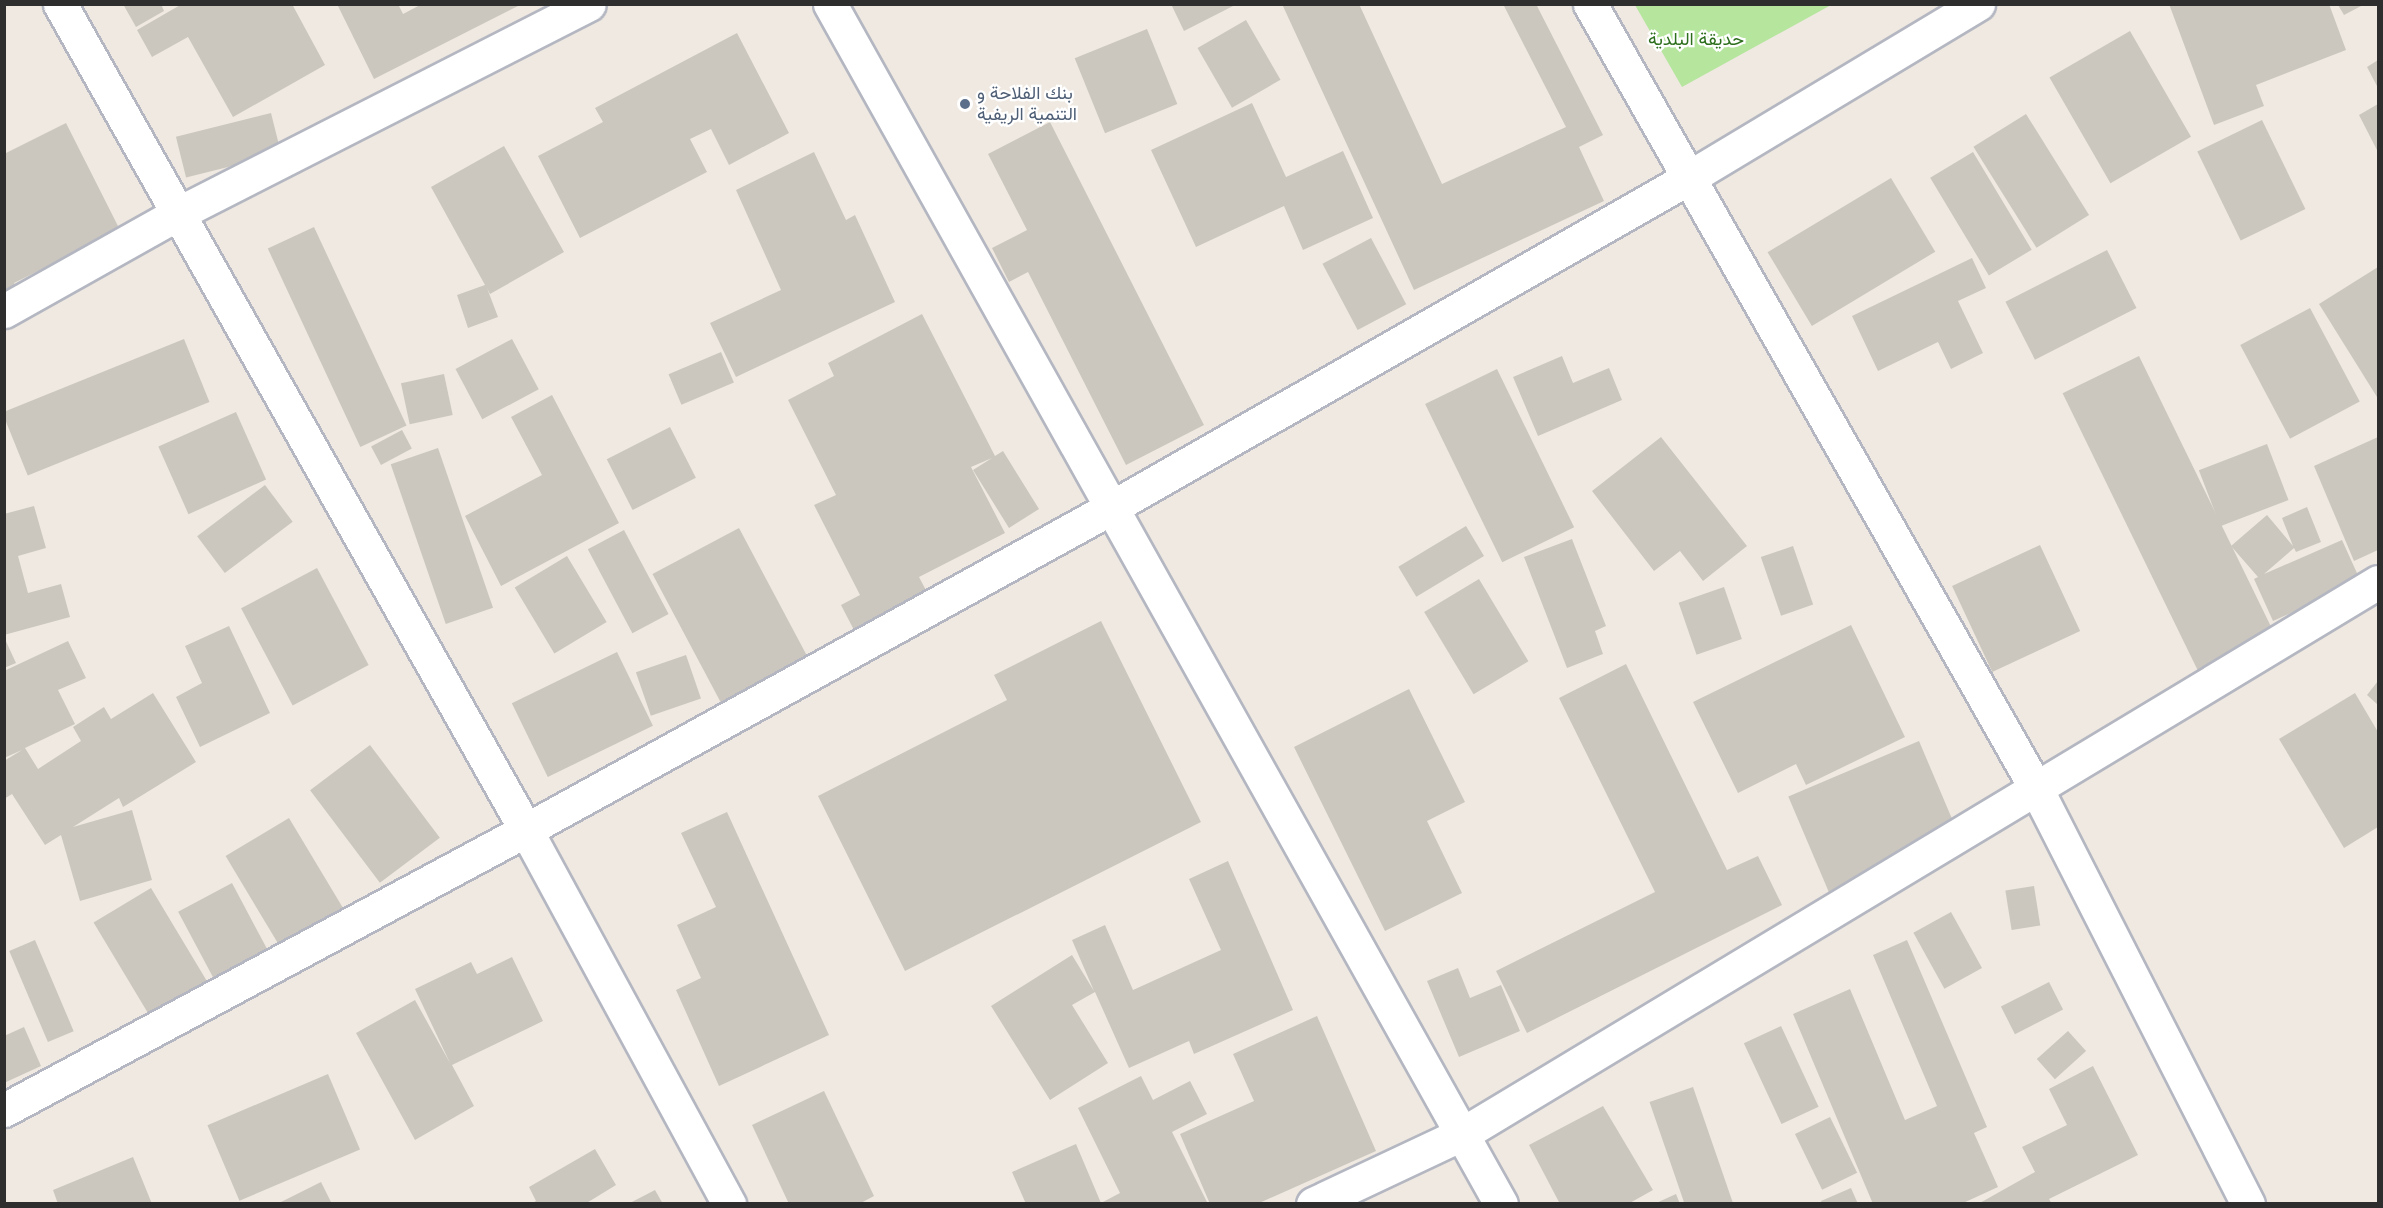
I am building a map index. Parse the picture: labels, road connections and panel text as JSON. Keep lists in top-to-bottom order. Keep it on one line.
{"parks":["حديقة البلدية"],"places":["بنك الفلاحة و التنمية الريفية"]}
